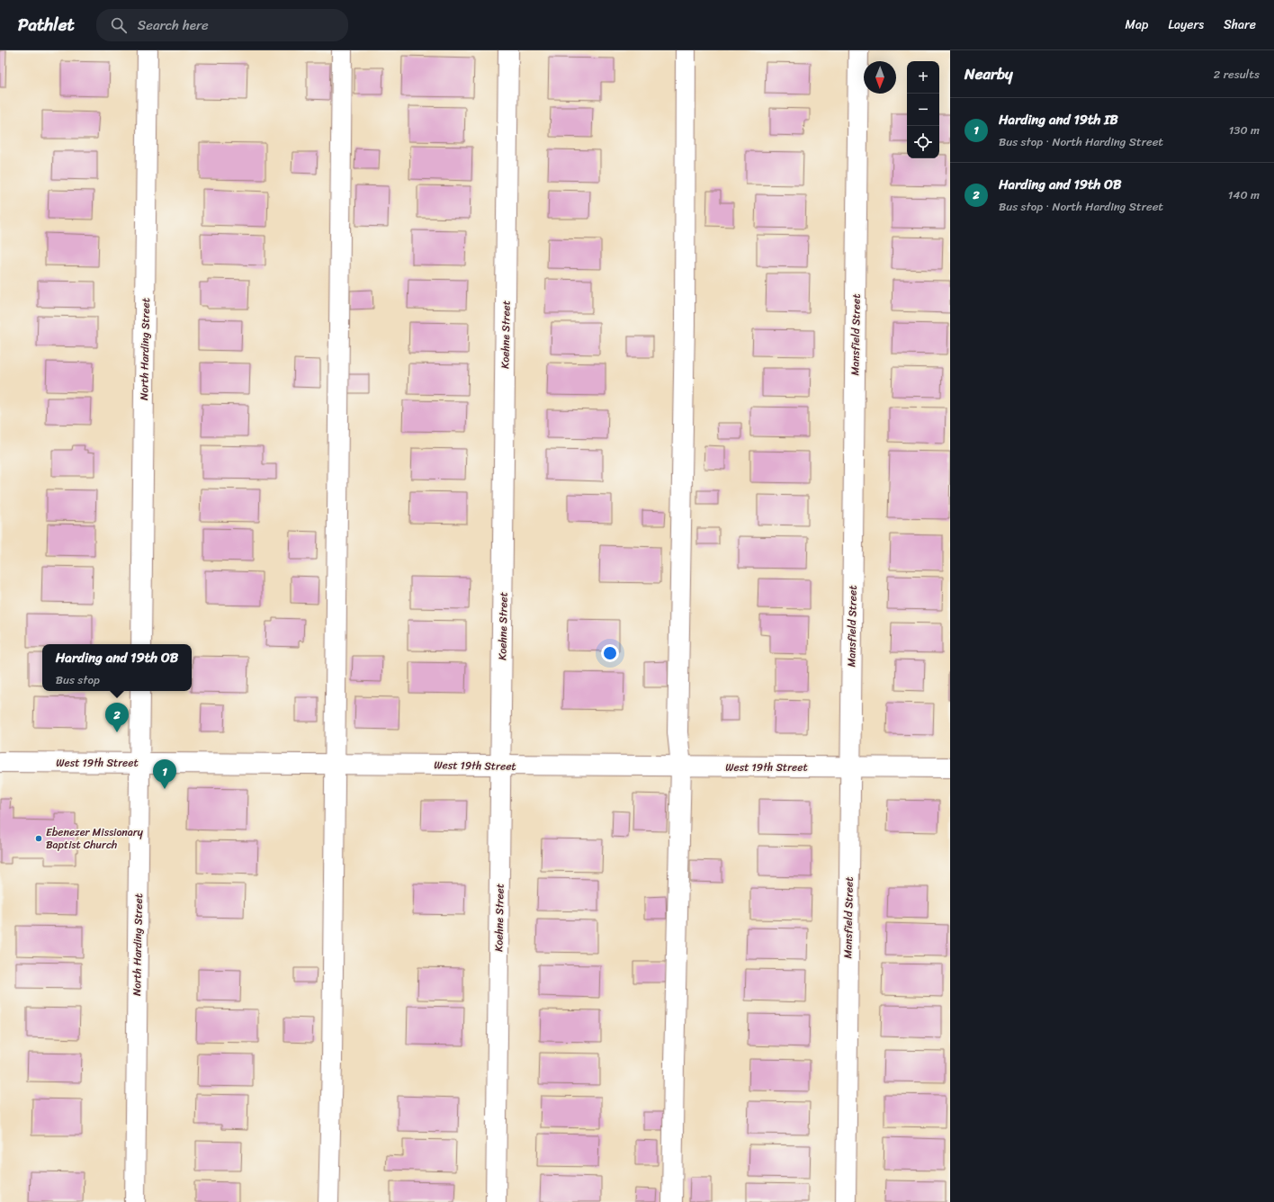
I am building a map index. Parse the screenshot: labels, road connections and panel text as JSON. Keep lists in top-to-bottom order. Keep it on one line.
{"streets":{"street":["Koehne Street","Mansfield Street","North Harding Street","West 19th Street"]},"crossings":[["Koehne Street","West 19th Street"],["Mansfield Street","West 19th Street"],["North Harding Street","West 19th Street"]],"places":["Ebenezer Missionary Baptist Church"],"north":"bottom","page":{"header":"Pathlet","search":"Search here","nav":["Map","Layers","Share"],"heading":["Nearby","2 results"],"map_buttons":["+","−"],"list":[{"mark":"1","name":"Harding and 19th IB","note":"Bus stop · North Harding Street","value":"130 m"},{"mark":"2","name":"Harding and 19th OB","note":"Bus stop · North Harding Street","value":"140 m"}],"popup":["Harding and 19th OB","Bus stop"],"pins":["2","1"]}}
